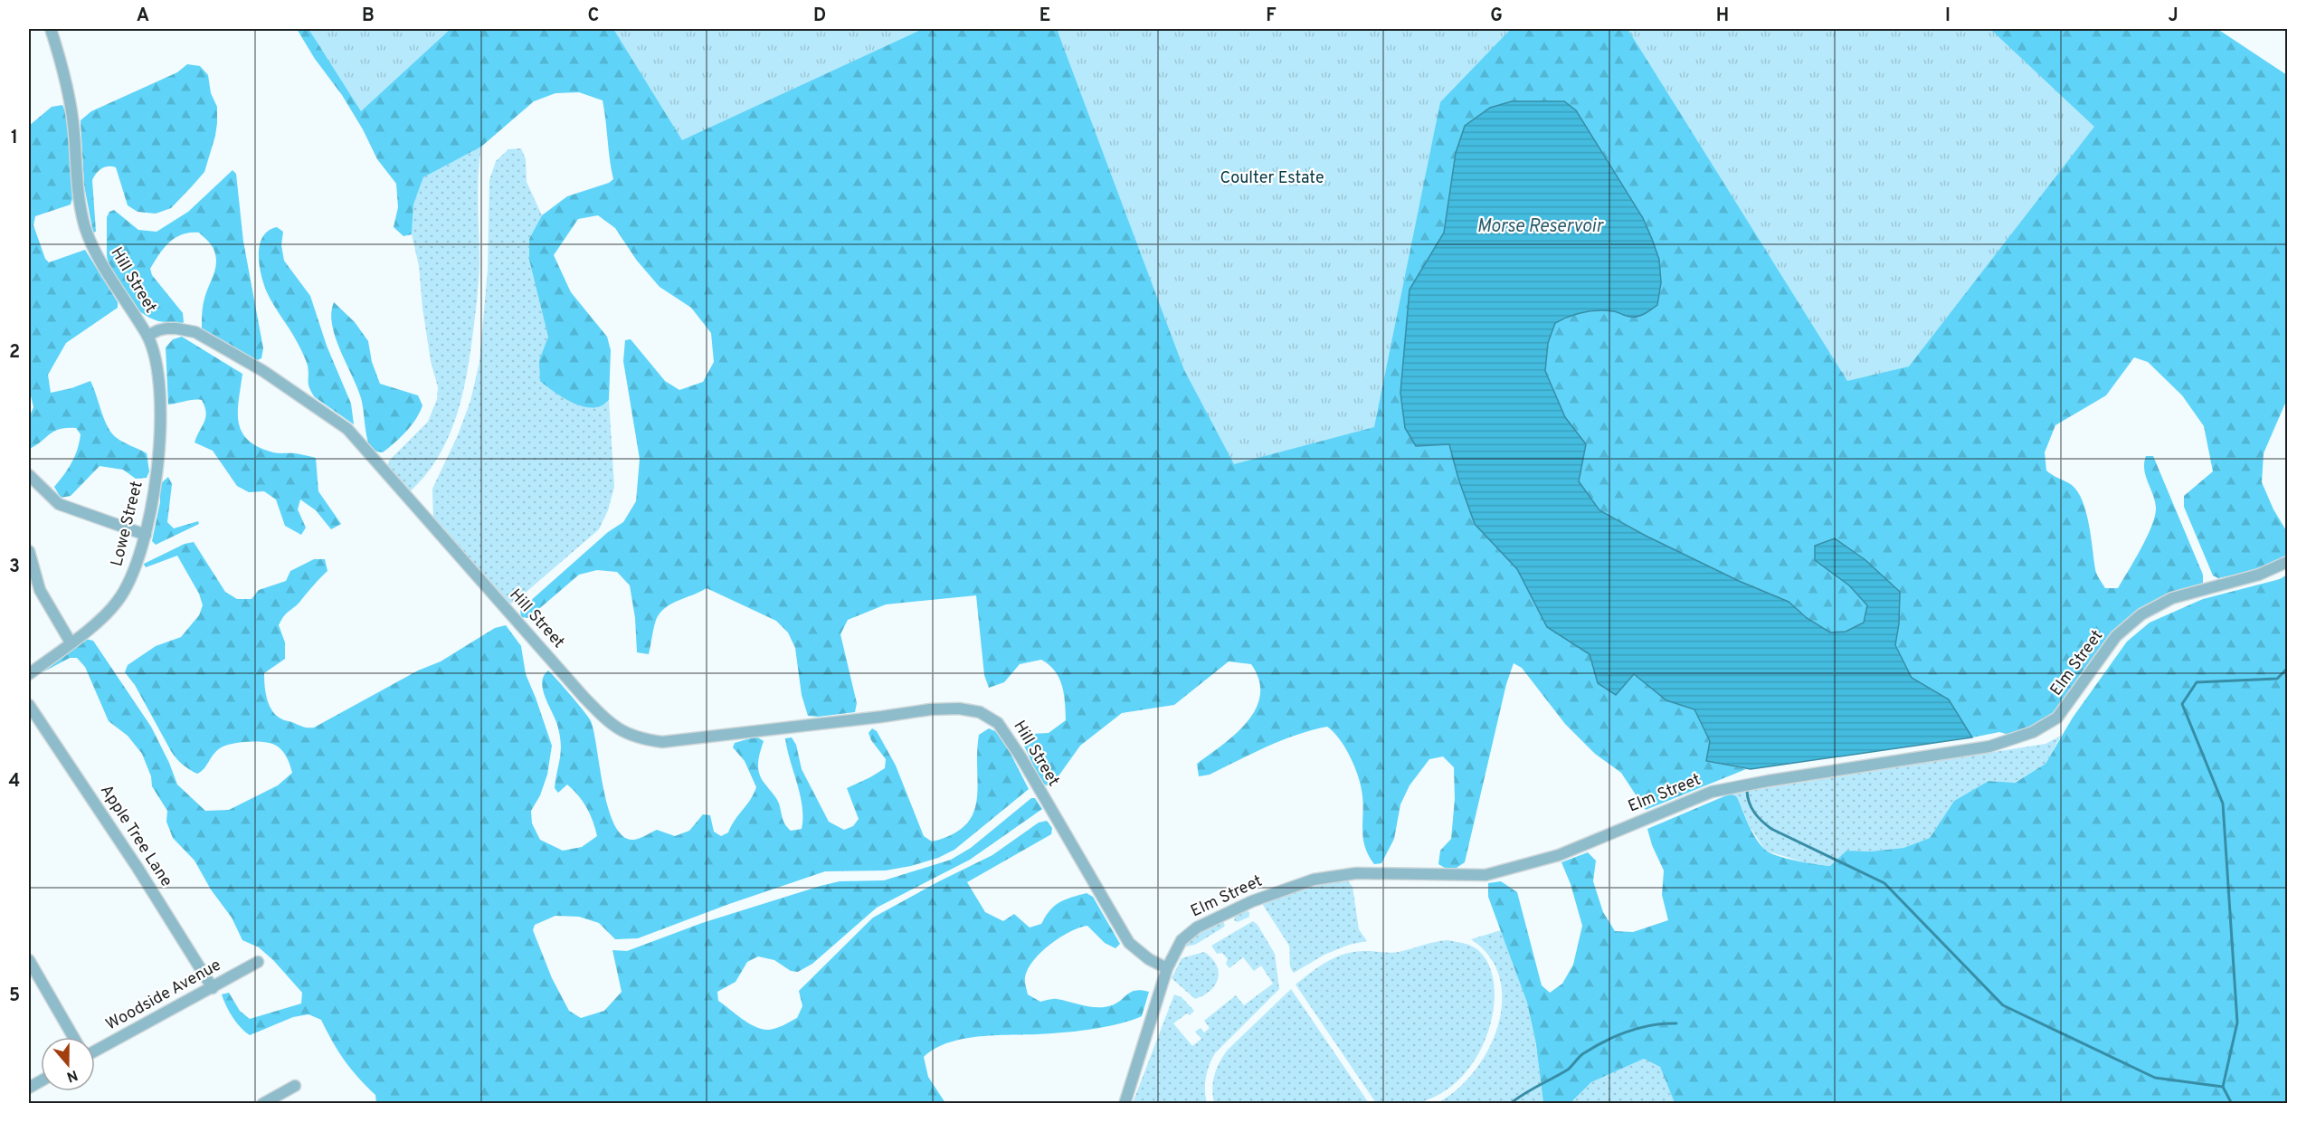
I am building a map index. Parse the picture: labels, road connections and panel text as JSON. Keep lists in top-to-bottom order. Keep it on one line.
{"streets":{"street":["Hill Street","Lowe Street","Elm Street","Apple Tree Lane","Woodside Avenue"]},"crossings":[["Hill Street","Lowe Street"],["Hill Street","Elm Street"],["Apple Tree Lane","Woodside Avenue"]],"water":["Morse Reservoir"],"parks":["Coulter Estate"],"north":"bottom","grid":{"columns":["A","B","C","D","E","F","G","H","I","J"],"rows":["1","2","3","4","5"]}}
